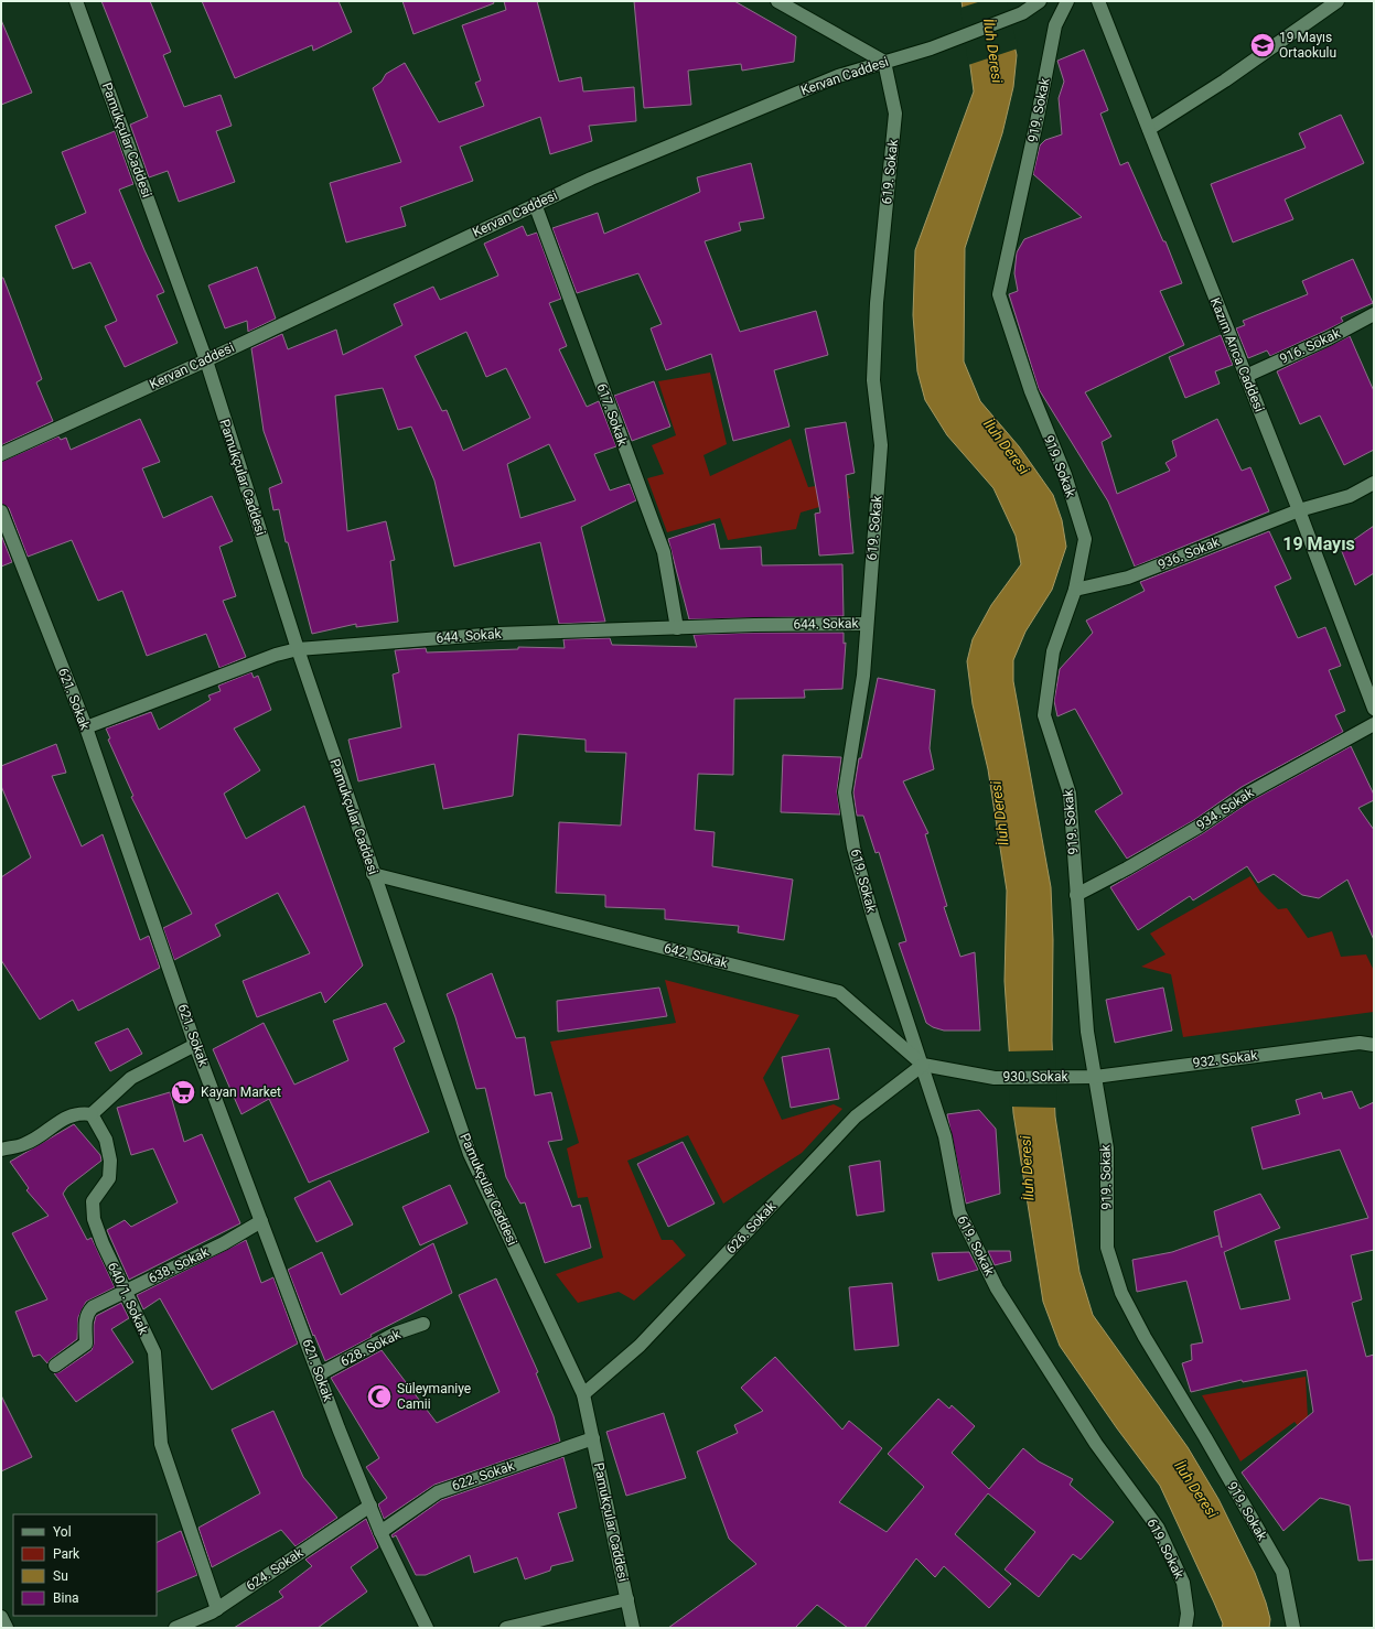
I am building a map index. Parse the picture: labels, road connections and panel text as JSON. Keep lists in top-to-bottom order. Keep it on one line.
{"streets":{"street":["Kervan Caddesi","919. Sokak","Pamukçular Caddesi","619. Sokak","916. Sokak","Kazım Arıca Caddesi","617. Sokak","936. Sokak","644. Sokak","621. Sokak","934. Sokak","642. Sokak","932. Sokak","930. Sokak","626. Sokak","638. Sokak","640/1. Sokak","628. Sokak","622. Sokak","624. Sokak"]},"crossings":[["Kervan Caddesi","Pamukçular Caddesi"],["Kervan Caddesi","619. Sokak"],["Kervan Caddesi","617. Sokak"],["919. Sokak","936. Sokak"],["919. Sokak","934. Sokak"],["919. Sokak","932. Sokak"],["Pamukçular Caddesi","644. Sokak"],["Pamukçular Caddesi","642. Sokak"],["Pamukçular Caddesi","626. Sokak"],["Pamukçular Caddesi","622. Sokak"],["619. Sokak","644. Sokak"],["619. Sokak","642. Sokak"],["619. Sokak","930. Sokak"],["619. Sokak","626. Sokak"],["916. Sokak","Kazım Arıca Caddesi"],["Kazım Arıca Caddesi","936. Sokak"],["617. Sokak","644. Sokak"],["644. Sokak","621. Sokak"],["621. Sokak","638. Sokak"],["621. Sokak","628. Sokak"],["621. Sokak","622. Sokak"],["621. Sokak","624. Sokak"],["642. Sokak","930. Sokak"],["642. Sokak","626. Sokak"],["932. Sokak","930. Sokak"],["930. Sokak","626. Sokak"],["638. Sokak","640/1. Sokak"],["640/1. Sokak","624. Sokak"]],"districts":["19 Mayıs"],"water":["İluh Deresi"],"places":{"school or university":["19 Mayıs Ortaokulu"],"supermarket":["Kayan Market"],"mosque":["Süleymaniye Camii"]},"legend":["Yol","Park","Su","Bina"]}
